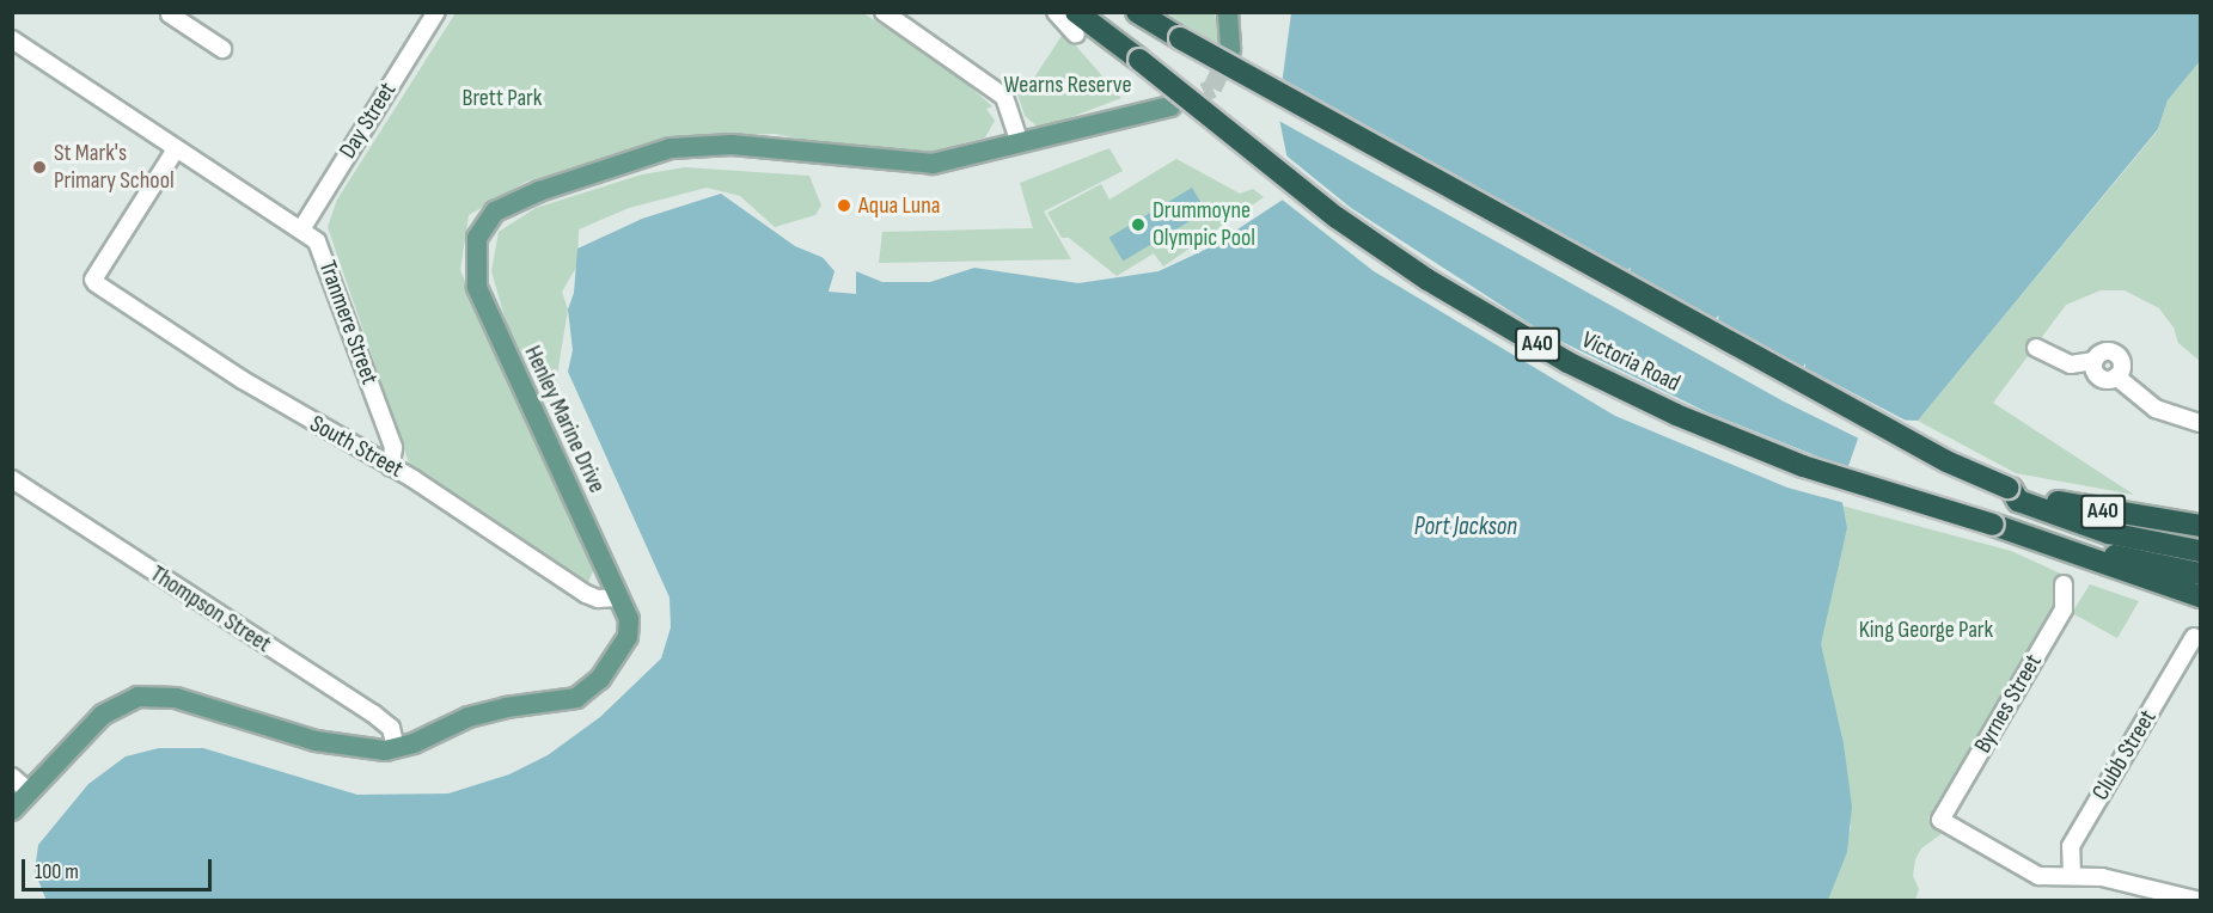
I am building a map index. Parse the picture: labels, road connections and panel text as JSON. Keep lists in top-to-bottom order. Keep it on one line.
{"streets":{"highway":["A40","Victoria Road"],"main road":["Henley Marine Drive"],"street":["Day Street","Tranmere Street","South Street","Thompson Street","Byrnes Street","Clubb Street"]},"crossings":[["Day Street","Tranmere Street"],["Tranmere Street","South Street"],["Henley Marine Drive","South Street"],["Henley Marine Drive","Thompson Street"],["Byrnes Street","Clubb Street"]],"water":["Port Jackson"],"parks":["Wearns Reserve","Brett Park","King George Park"],"places":["St Mark's Primary School","Aqua Luna","Drummoyne Olympic Pool"],"scale_bar":"100 m"}
